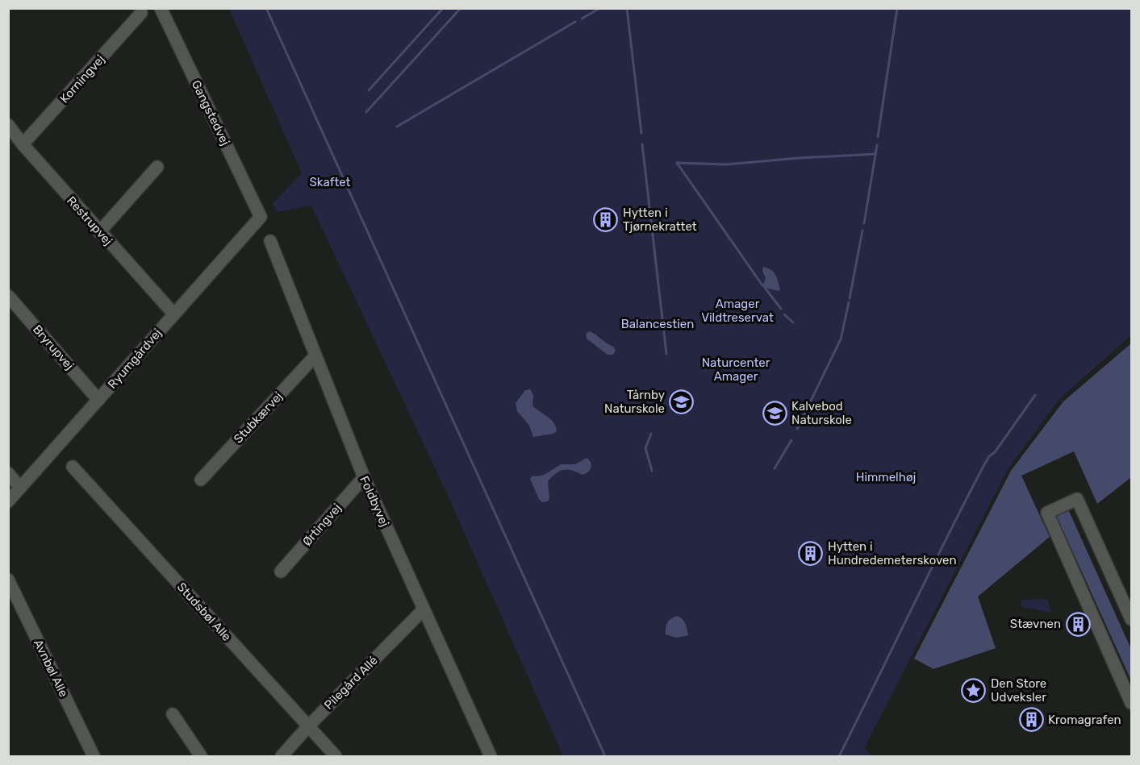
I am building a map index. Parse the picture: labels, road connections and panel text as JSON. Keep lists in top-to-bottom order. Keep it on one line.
{"streets":{"street":["Korningvej","Gangstedvej","Restrupvej","Bryrupvej","Ryumgårdvej","Stubkærvej","Foldbyvej","Ørtingvej","Studsbøl Alle","Avnbøl Alle","Pilegård Allé"]},"crossings":[["Korningvej","Restrupvej"],["Gangstedvej","Ryumgårdvej"],["Restrupvej","Ryumgårdvej"],["Bryrupvej","Ryumgårdvej"],["Stubkærvej","Foldbyvej"],["Foldbyvej","Ørtingvej"],["Foldbyvej","Pilegård Allé"],["Studsbøl Alle","Pilegård Allé"]],"parks":["Skaftet","Amager Vildtreservat","Balancestien","Naturcenter Amager","Himmelhøj"],"places":{"building":["Hytten i Tjørnekrattet","Hytten i Hundredemeterskoven","Stævnen","Kromagrafen"],"school or university":["Tårnby Naturskole","Kalvebod Naturskole"],"place":["Den Store Udveksler"]}}
